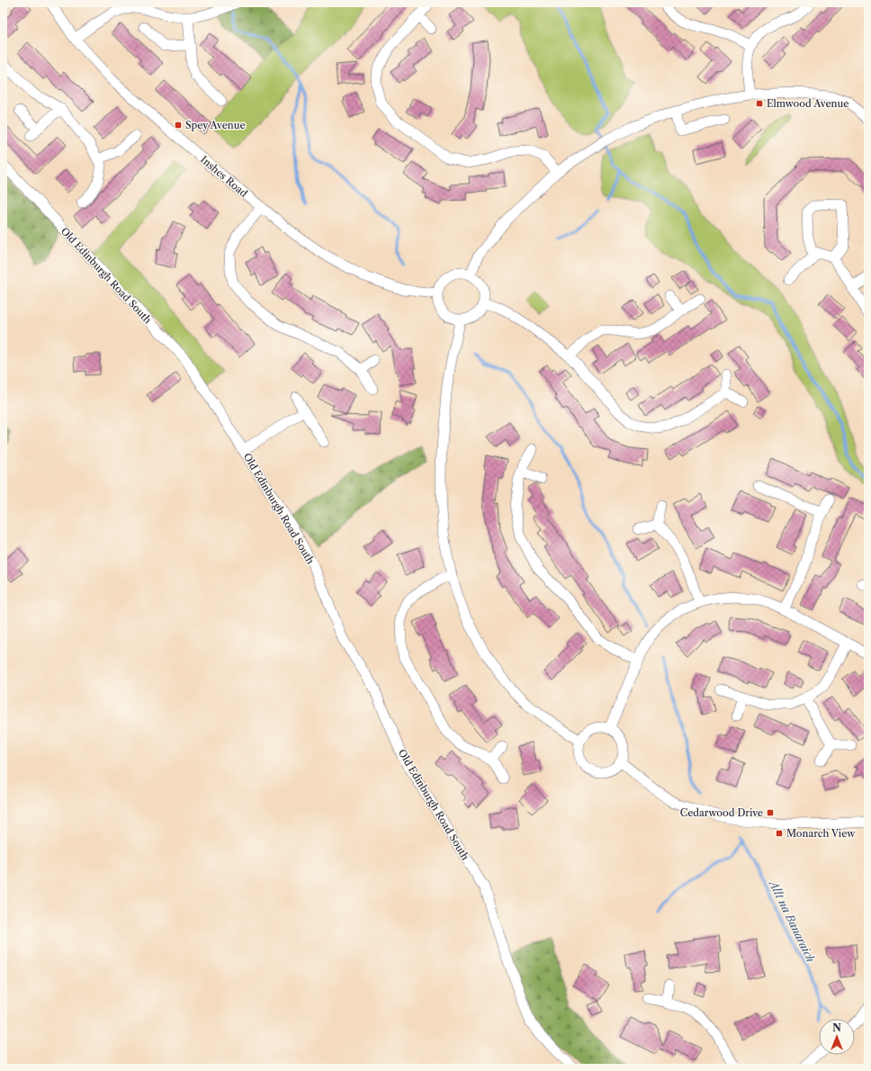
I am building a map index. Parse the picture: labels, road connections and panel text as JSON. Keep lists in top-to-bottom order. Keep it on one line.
{"streets":{"street":["Inshes Road","Old Edinburgh Road South"]},"water":["Allt na Banaraich"],"places":{"transit":["Elmwood Avenue","Spey Avenue","Cedarwood Drive","Monarch View"]},"north":"top"}
